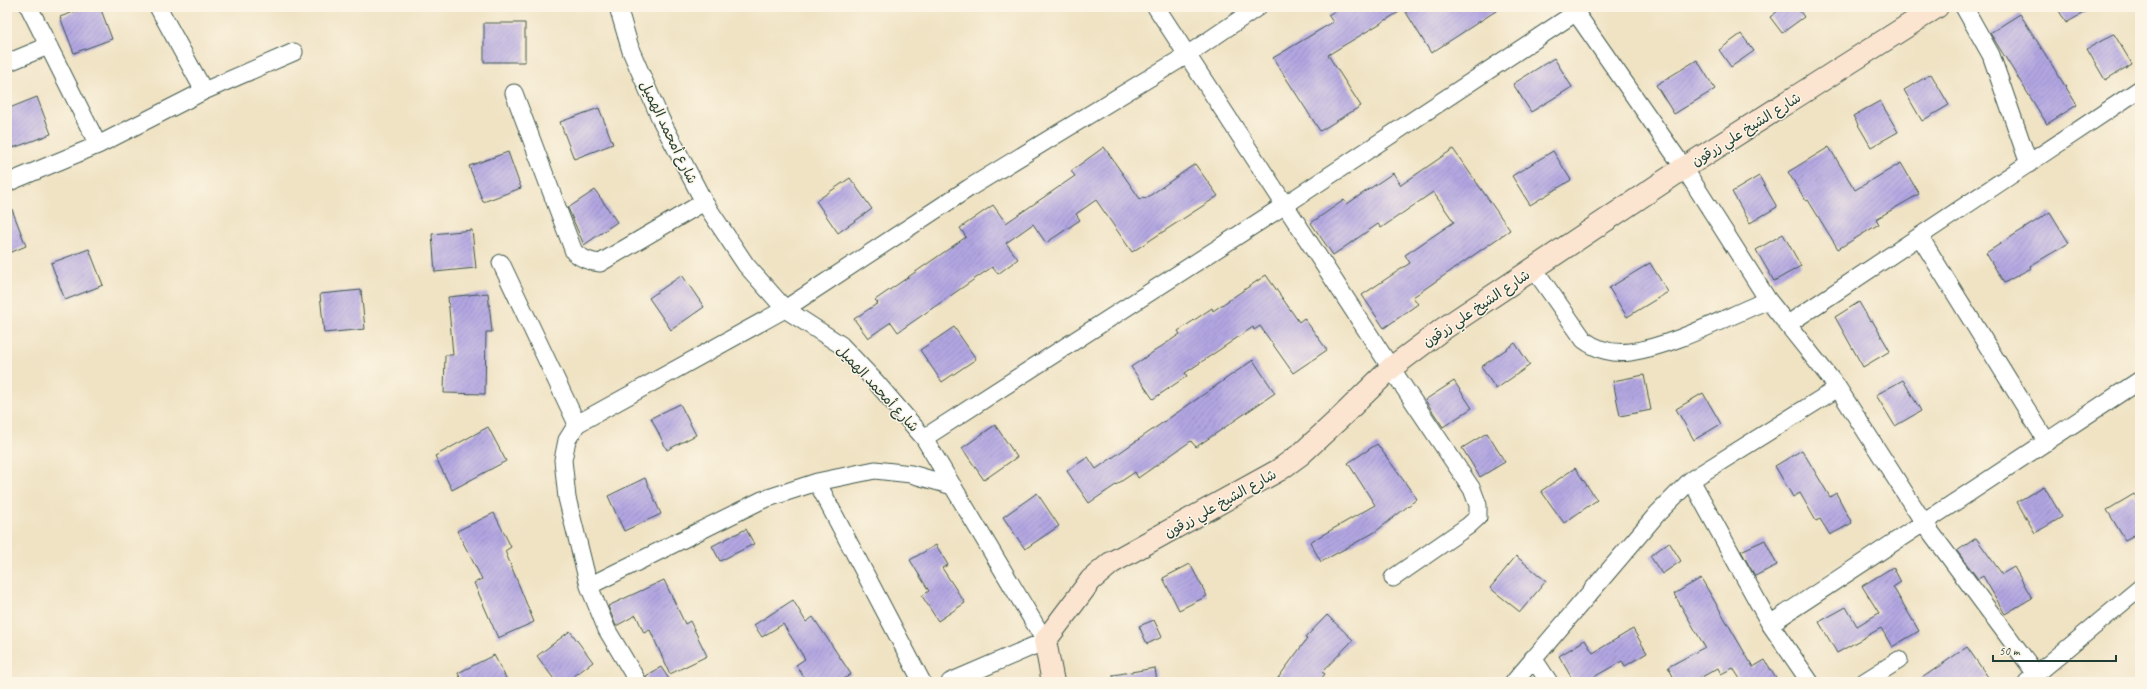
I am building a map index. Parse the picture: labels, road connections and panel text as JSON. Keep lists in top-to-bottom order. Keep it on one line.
{"streets":{"main road":["شارع الشيخ علي زرقون"],"street":["شارع أمحمد الهميل"]},"crossings":[["شارع الشيخ علي زرقون","شارع أمحمد الهميل"]],"scale_bar":"50 m"}
